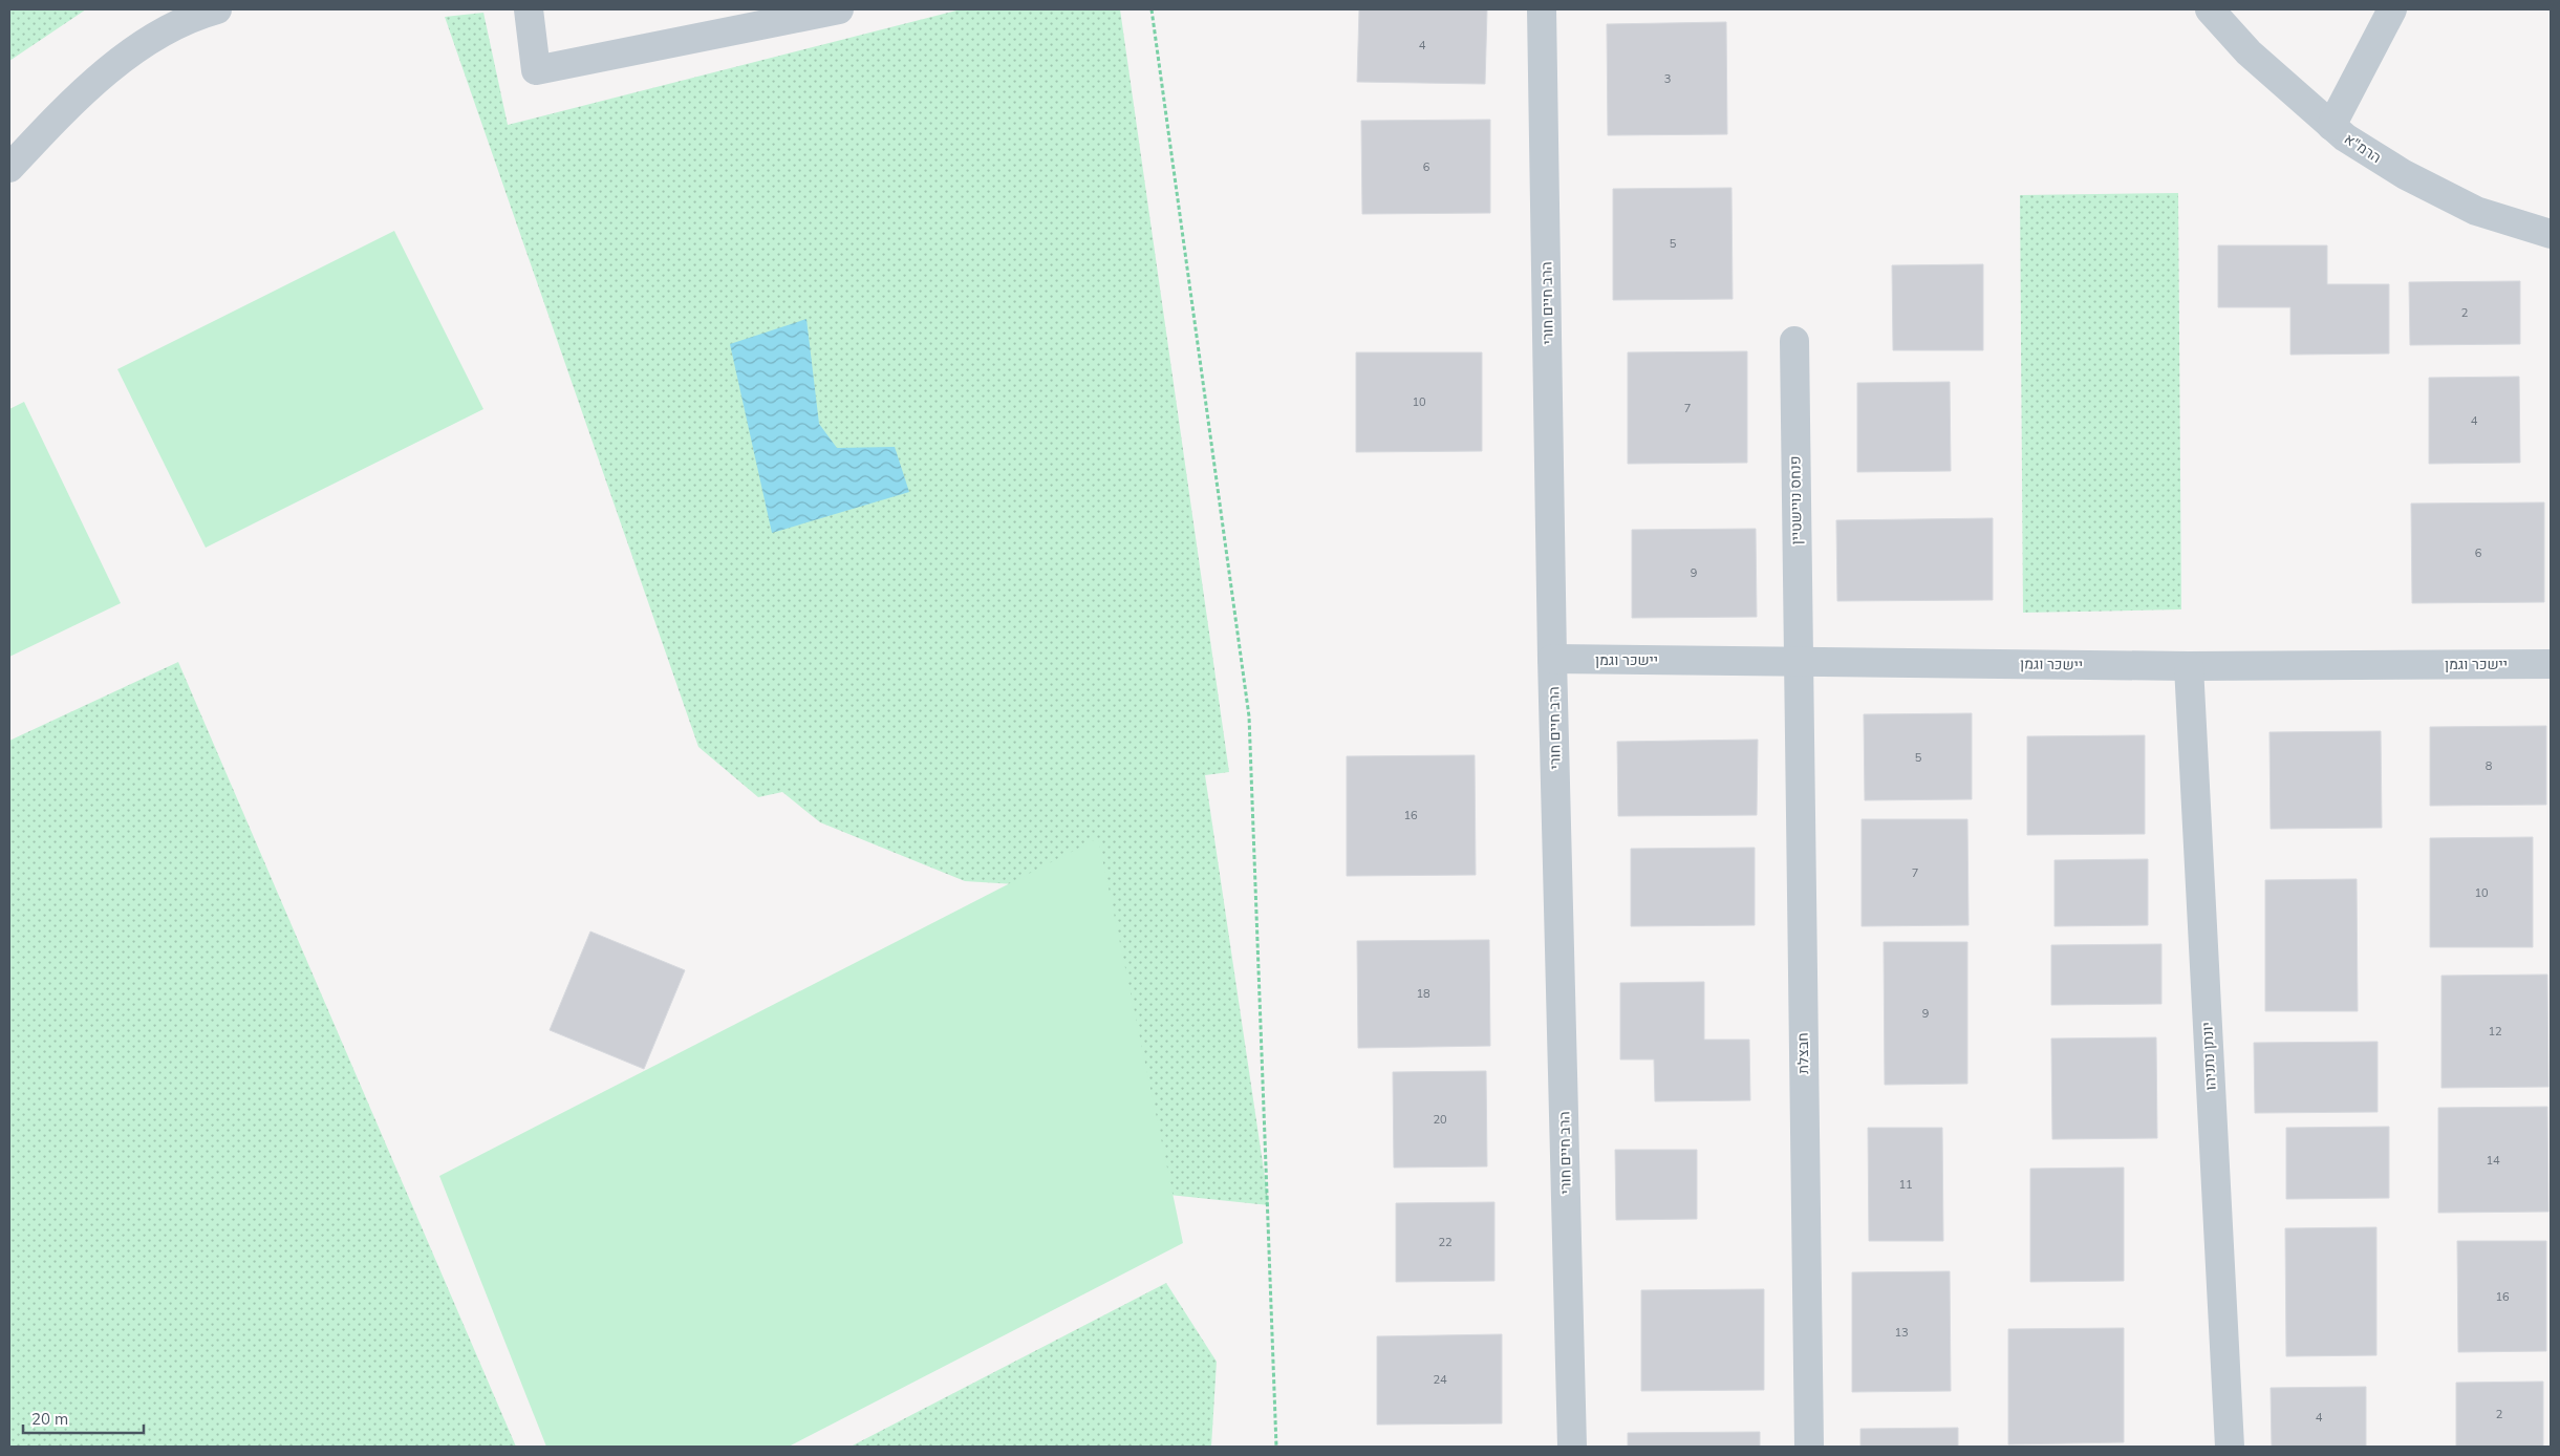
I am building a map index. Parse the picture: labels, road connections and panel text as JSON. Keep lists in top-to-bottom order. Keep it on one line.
{"streets":{"street":["הרמ\"א","הרב חיים חורי","פנחס נויישטיין","יישכר וגמן","חבצלת","יונתן נתניהו"]},"crossings":[["הרב חיים חורי","יישכר וגמן"],["פנחס נויישטיין","יישכר וגמן"],["פנחס נויישטיין","חבצלת"],["יישכר וגמן","חבצלת"],["יישכר וגמן","יונתן נתניהו"]],"house_numbers":["4","3","6","5","2","10","7","4","6","9","5","8","16","7","10","18","9","12","20","14","11","22","16","13","24","2","4"],"scale_bar":"20 m"}
